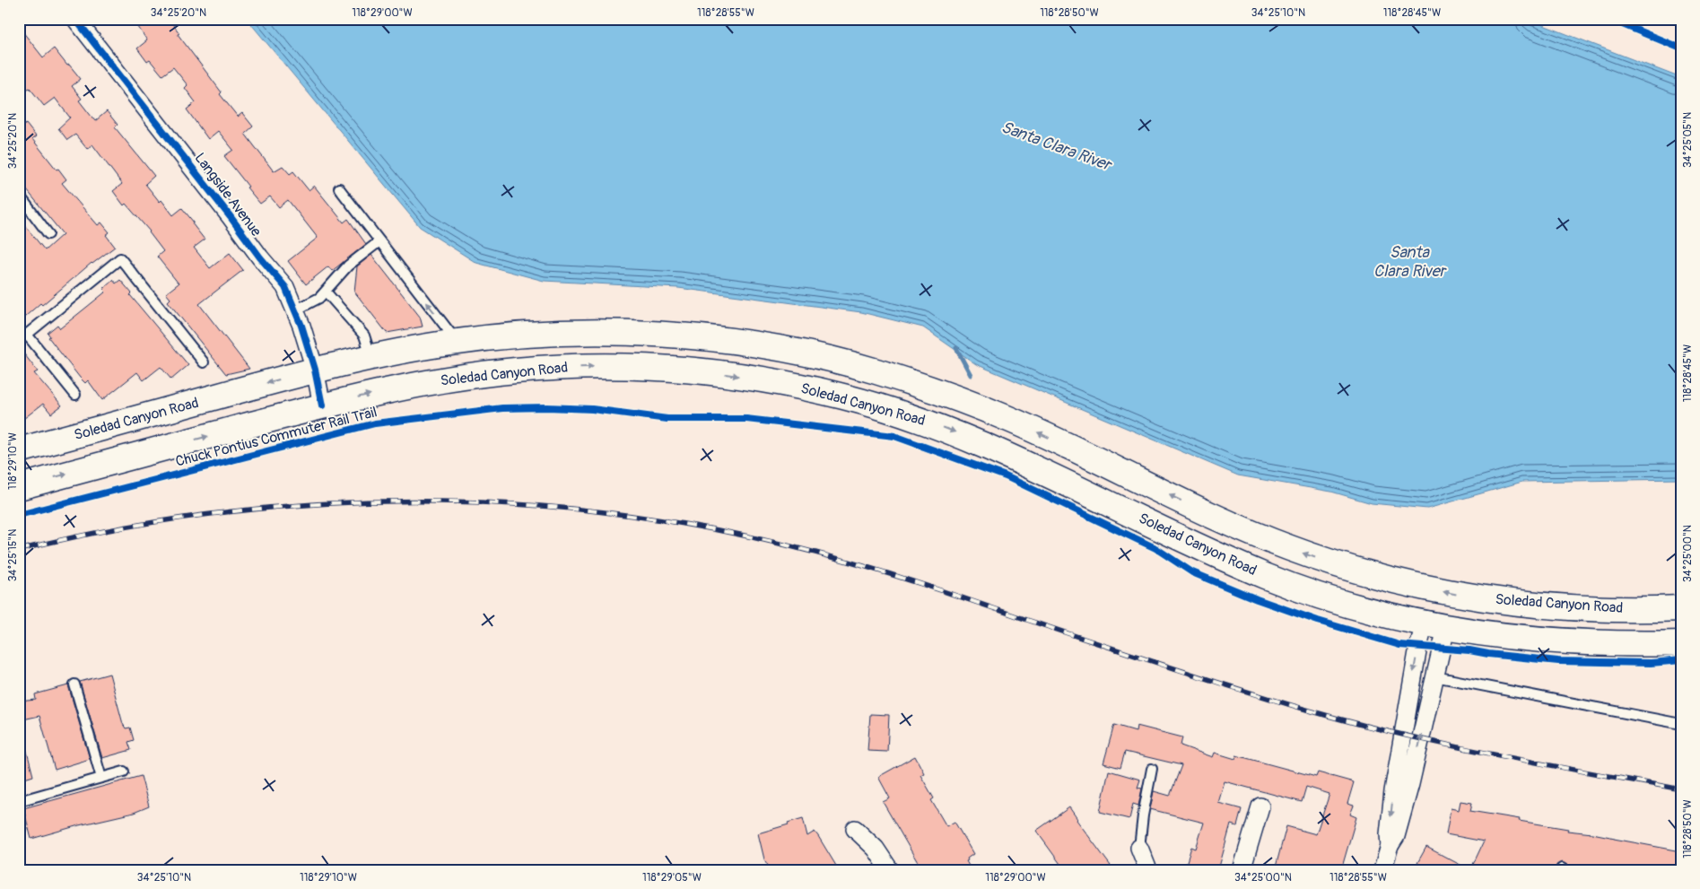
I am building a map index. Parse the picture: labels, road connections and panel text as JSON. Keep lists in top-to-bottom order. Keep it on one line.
{"streets":{"main road":["Soledad Canyon Road"],"street":["Langside Avenue"],"cycle path":["Chuck Pontius Commuter Rail Trail"]},"crossings":[["Langside Avenue","Soledad Canyon Road"]],"water":["Santa Clara River"],"coordinates":["34°25'20\"N","118°29'00\"W","118°28'55\"W","118°28'50\"W","34°25'10\"N","118°28'45\"W","34°25'05\"N","118°29'10\"W","34°25'00\"N","34°25'15\"N","118°29'05\"W"]}
